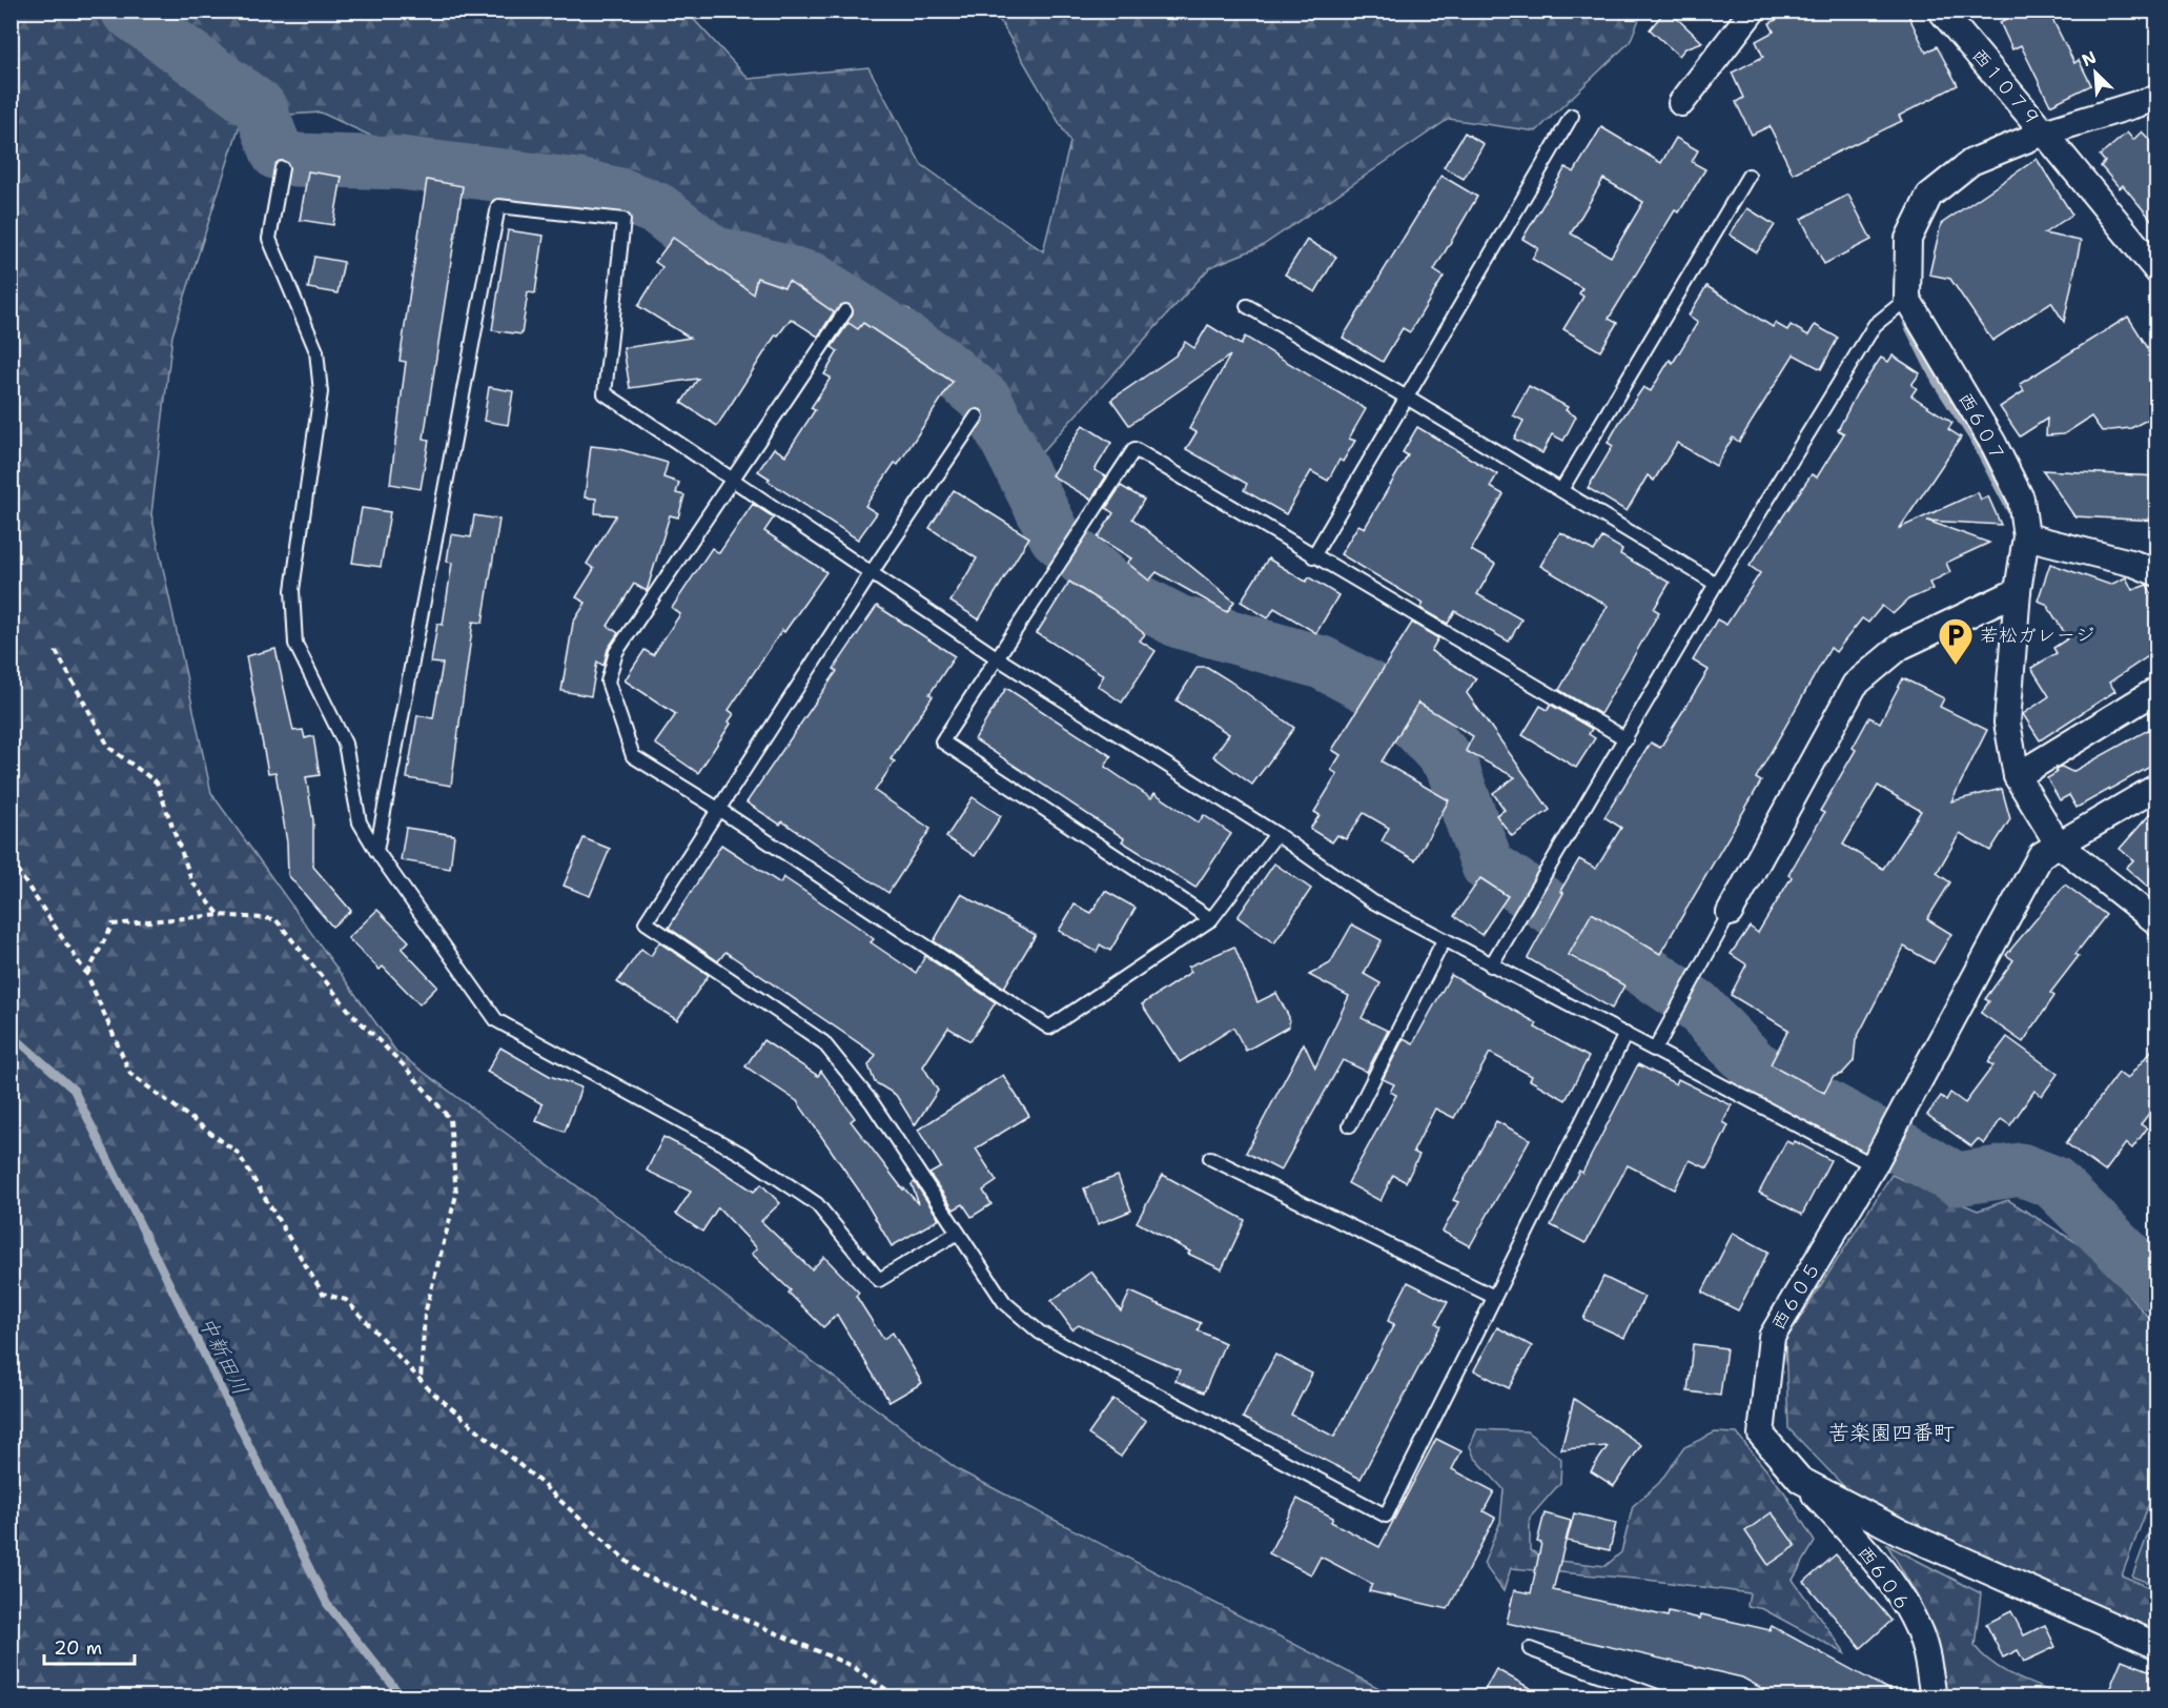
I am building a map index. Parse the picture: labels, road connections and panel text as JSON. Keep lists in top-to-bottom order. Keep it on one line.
{"streets":{"street":["西１０７９","西６０７","西６０５","西６０６"]},"crossings":[["西６０７","西６０５"],["西６０５","西６０６"]],"districts":["苦楽園四番町"],"water":["中新田川"],"places":{"parking":["若松ガレージ"]},"scale_bar":"20 m","north":"top left"}
